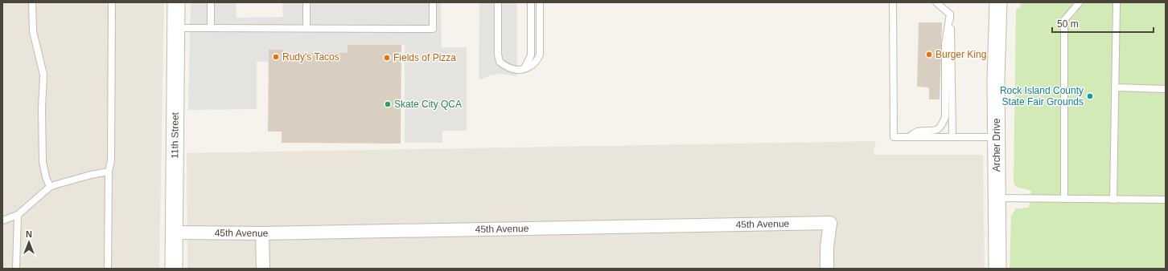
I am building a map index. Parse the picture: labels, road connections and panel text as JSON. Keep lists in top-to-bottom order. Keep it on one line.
{"streets":{"street":["11th Street","Archer Drive","45th Avenue"]},"crossings":[["11th Street","45th Avenue"]],"places":["Burger King","Rudy's Tacos","Fields of Pizza","Rock Island County State Fair Grounds","Skate City QCA"],"scale_bar":"50 m","north":"top"}
